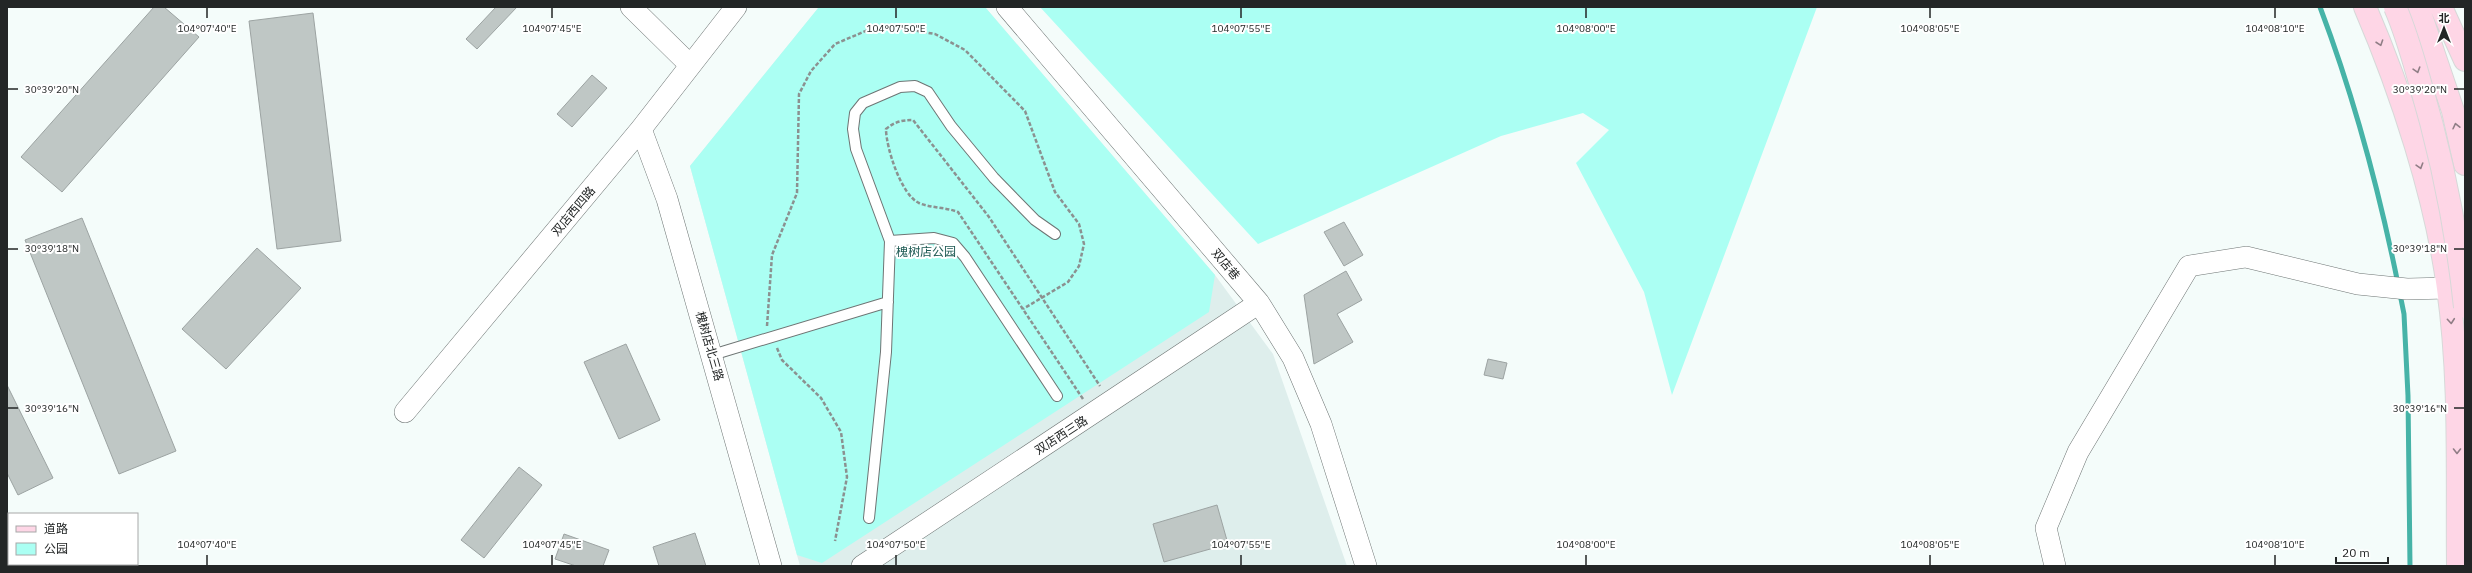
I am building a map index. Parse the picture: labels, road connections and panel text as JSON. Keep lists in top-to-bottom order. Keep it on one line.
{"streets":{"street":["双店西四路","双店巷","槐树店北三路","双店西三路"]},"crossings":[["双店西四路","槐树店北三路"],["双店巷","双店西三路"]],"parks":["槐树店公园"],"legend":["道路","公园"],"scale_bar":"20 m","north":"top","coordinates":["104°07'40\"E","104°07'45\"E","104°07'50\"E","104°07'55\"E","104°08'00\"E","104°08'05\"E","104°08'10\"E","30°39'20\"N","30°39'18\"N","30°39'16\"N"]}
